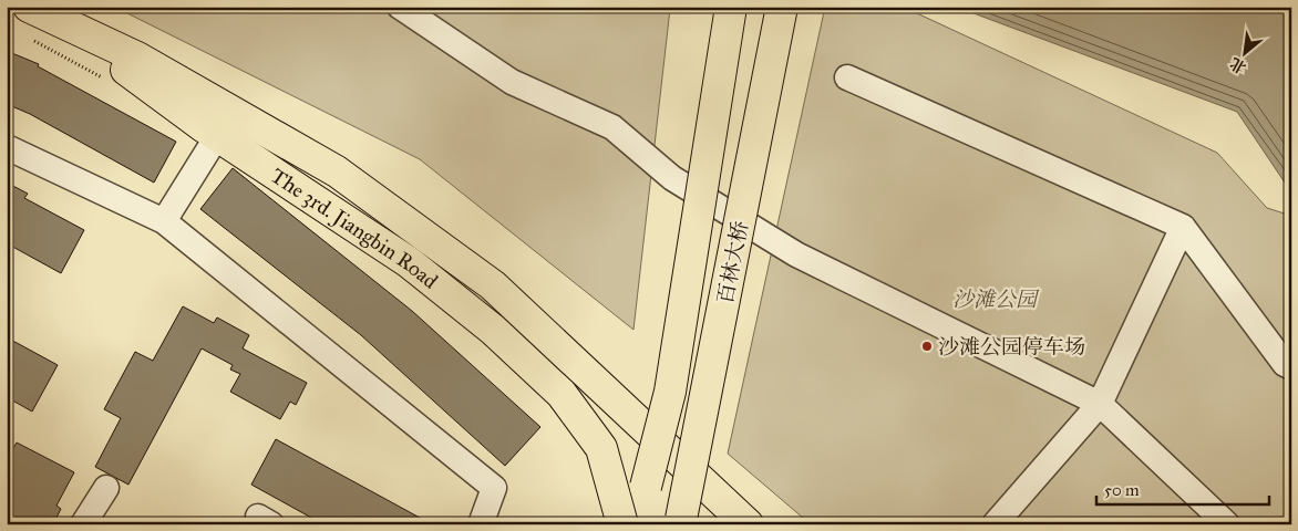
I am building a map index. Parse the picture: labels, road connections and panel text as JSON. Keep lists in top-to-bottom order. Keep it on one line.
{"streets":{"main road":["The 3rd. Jiangbin Road","百林大桥"]},"parks":["沙滩公园"],"places":["沙滩公园停车场"],"scale_bar":"50 m","north":"bottom left"}
